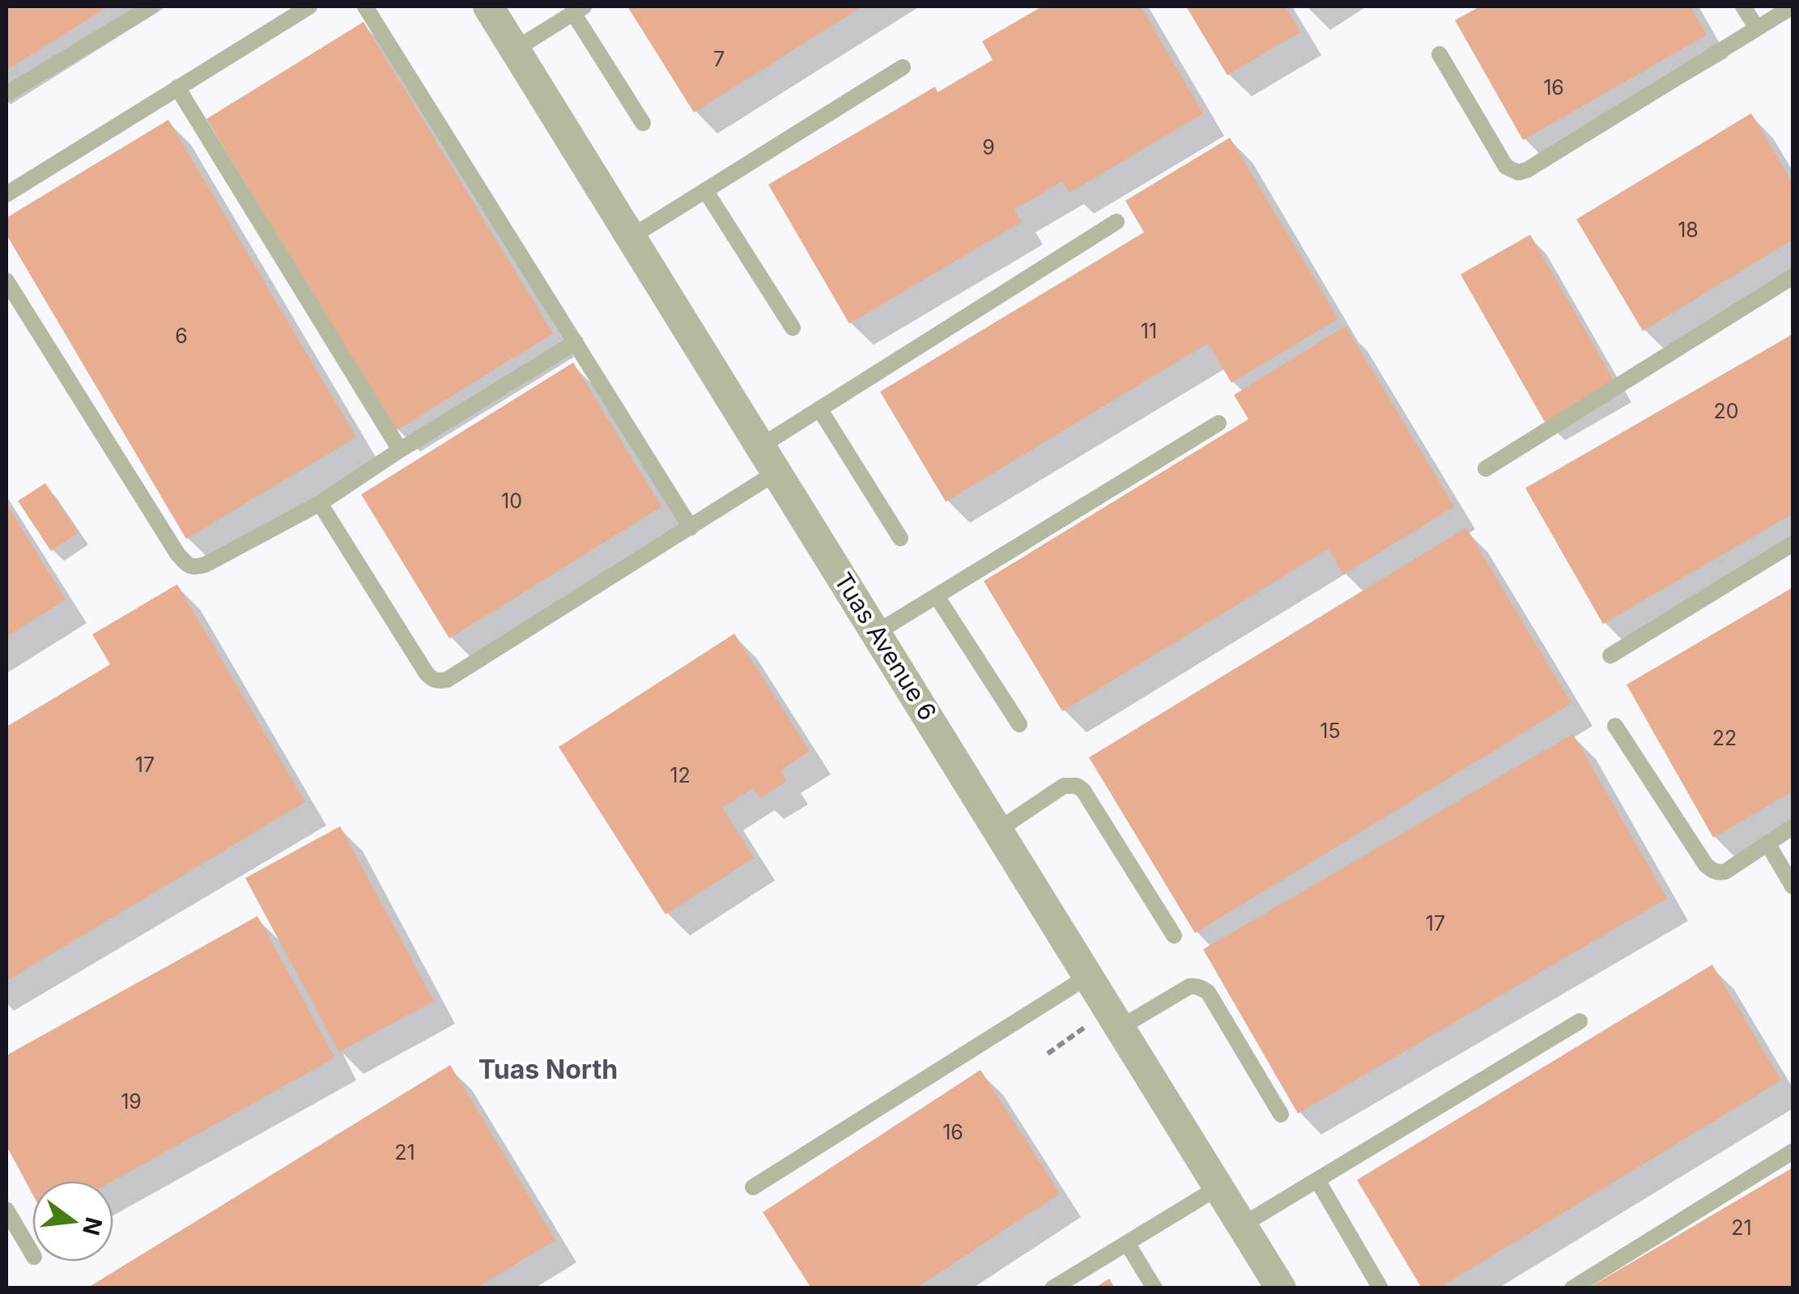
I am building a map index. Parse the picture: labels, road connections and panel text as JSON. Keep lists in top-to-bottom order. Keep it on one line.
{"streets":{"street":["Tuas Avenue 6"]},"districts":["Tuas North"],"house_numbers":["7","16","9","18","11","6","20","10","15","22","17","12","17","19","16","21","21"],"north":"right"}
